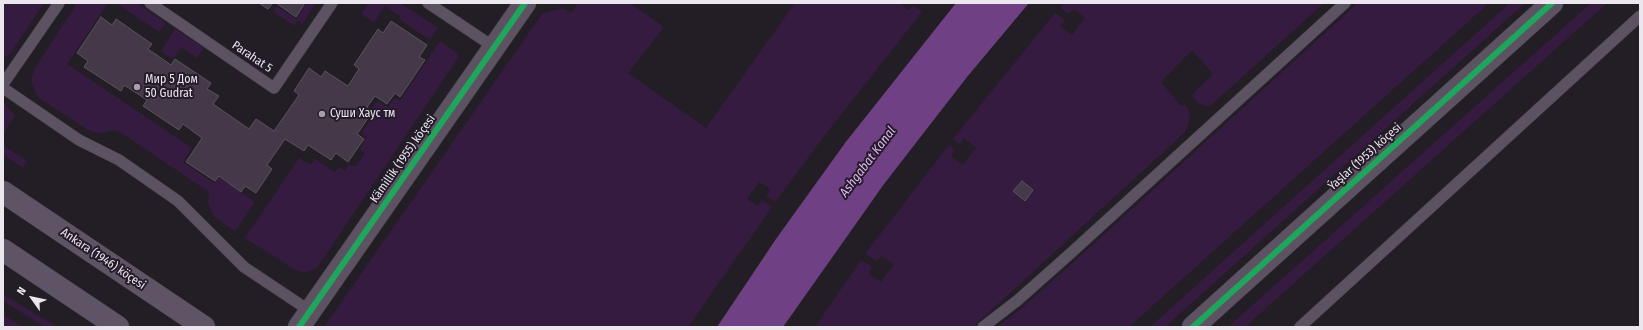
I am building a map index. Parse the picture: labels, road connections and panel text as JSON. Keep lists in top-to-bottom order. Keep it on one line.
{"streets":{"main road":["Ankara (1946) köçesi"],"street":["Ýaşlar (1953) köçesi","Kämillik (1955) köçesi"],"lane":["Parahat 5"]},"water":["Ashgabat Kanal"],"places":["Мир 5 Дом 50 Gudrat","Суши Хаус тм"],"north":"top left"}
